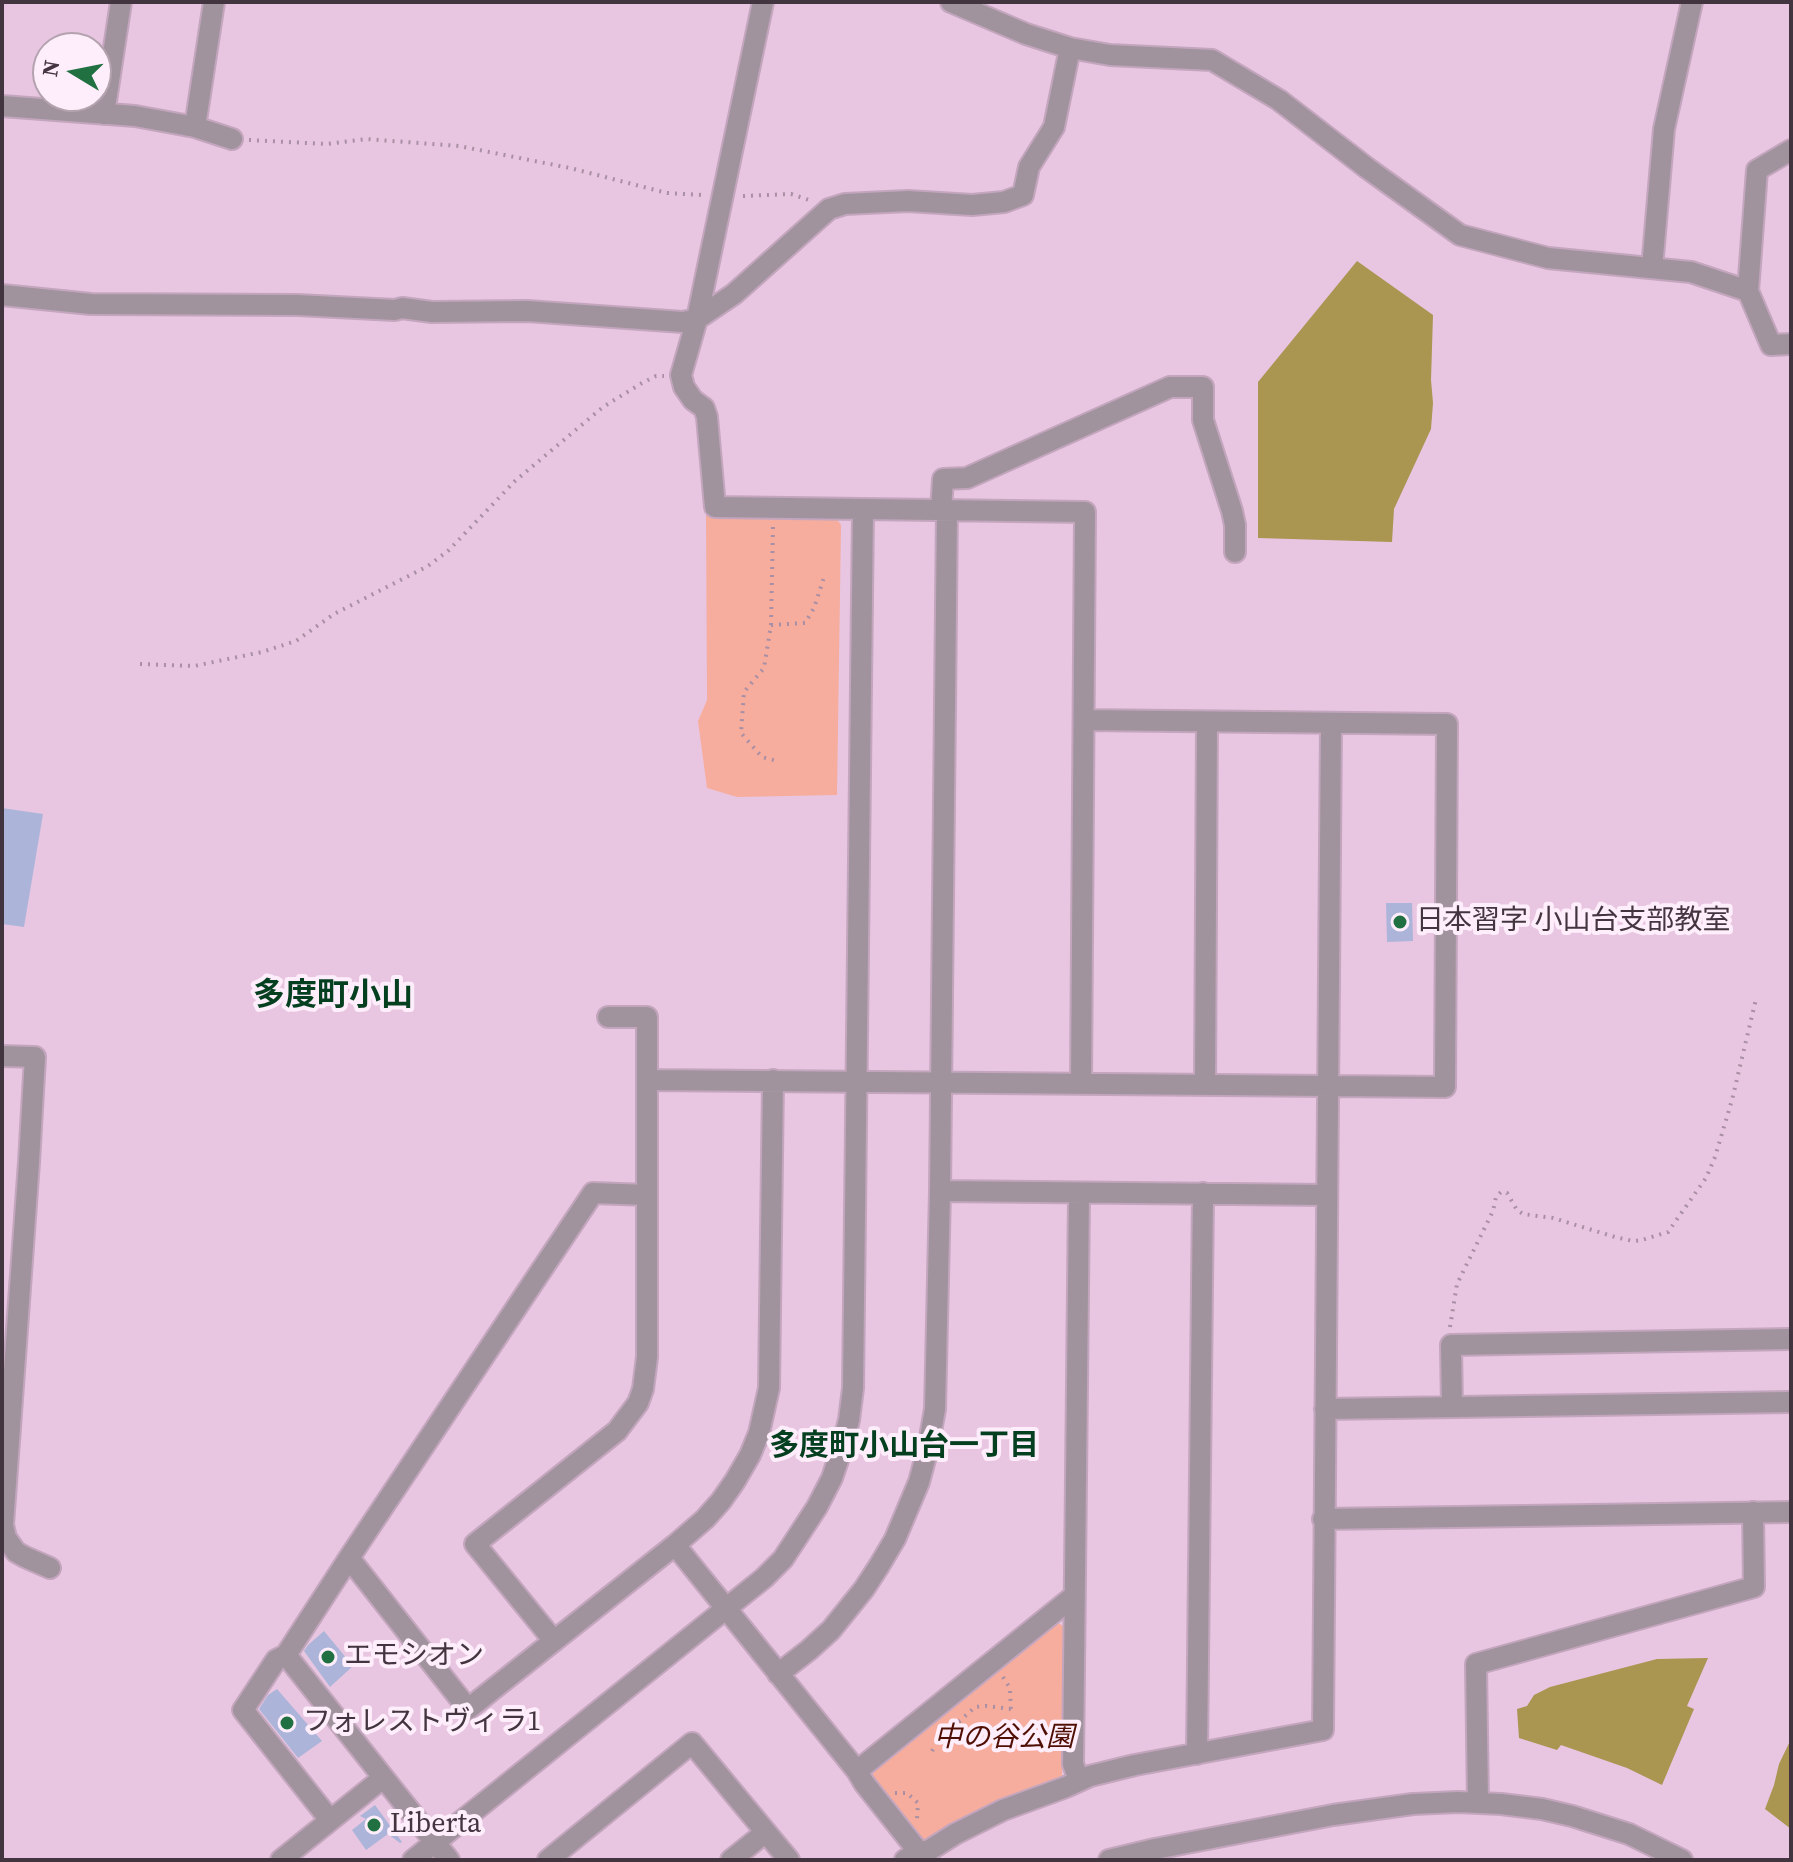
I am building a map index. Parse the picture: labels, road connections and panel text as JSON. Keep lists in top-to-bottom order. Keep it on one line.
{"districts":["多度町小山","多度町小山台一丁目"],"parks":["中の谷公園"],"places":["日本習字 小山台支部教室","エモシオン","フォレストヴィラ1","Liberta"],"north":"left"}
